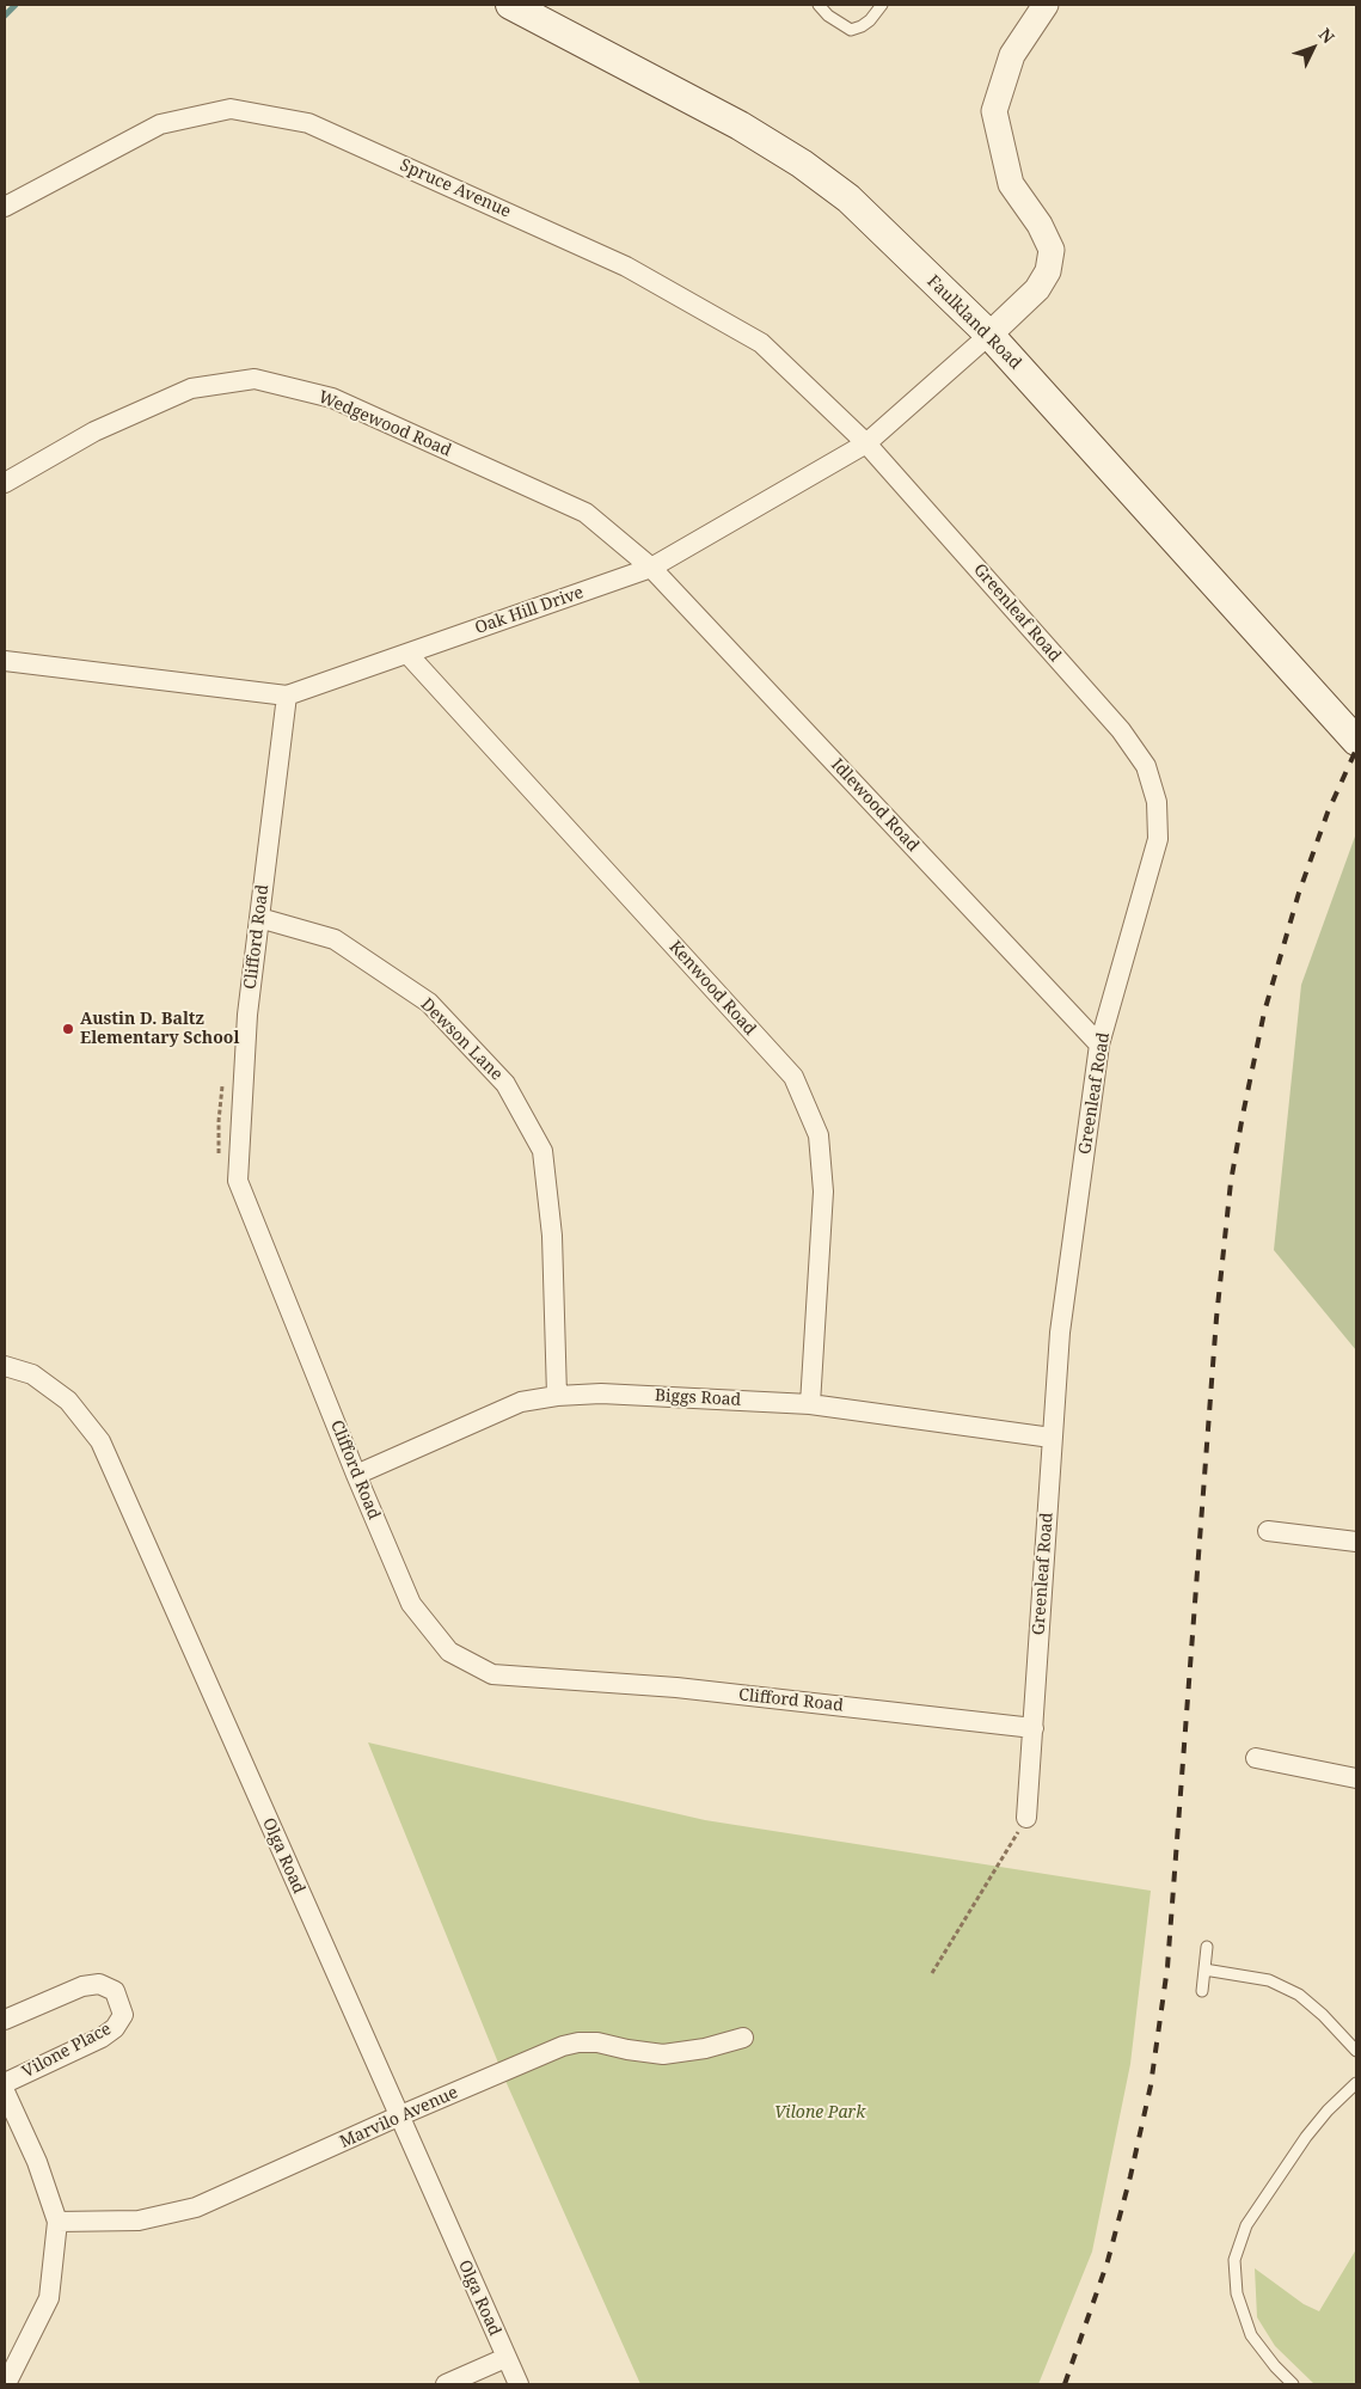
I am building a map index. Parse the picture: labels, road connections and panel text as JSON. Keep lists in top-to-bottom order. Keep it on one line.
{"streets":{"main road":["Faulkland Road"],"street":["Spruce Avenue","Wedgewood Road","Oak Hill Drive","Greenleaf Road","Idlewood Road","Clifford Road","Kenwood Road","Dewson Lane","Biggs Road","Olga Road","Vilone Place","Marvilo Avenue"]},"crossings":[["Spruce Avenue","Oak Hill Drive"],["Spruce Avenue","Greenleaf Road"],["Faulkland Road","Oak Hill Drive"],["Wedgewood Road","Oak Hill Drive"],["Wedgewood Road","Idlewood Road"],["Oak Hill Drive","Greenleaf Road"],["Oak Hill Drive","Idlewood Road"],["Oak Hill Drive","Clifford Road"],["Oak Hill Drive","Kenwood Road"],["Greenleaf Road","Idlewood Road"],["Greenleaf Road","Clifford Road"],["Greenleaf Road","Biggs Road"],["Clifford Road","Dewson Lane"],["Clifford Road","Biggs Road"],["Kenwood Road","Biggs Road"],["Dewson Lane","Biggs Road"],["Olga Road","Marvilo Avenue"]],"parks":["Vilone Park"],"places":["Austin D. Baltz Elementary School"],"north":"top right"}
